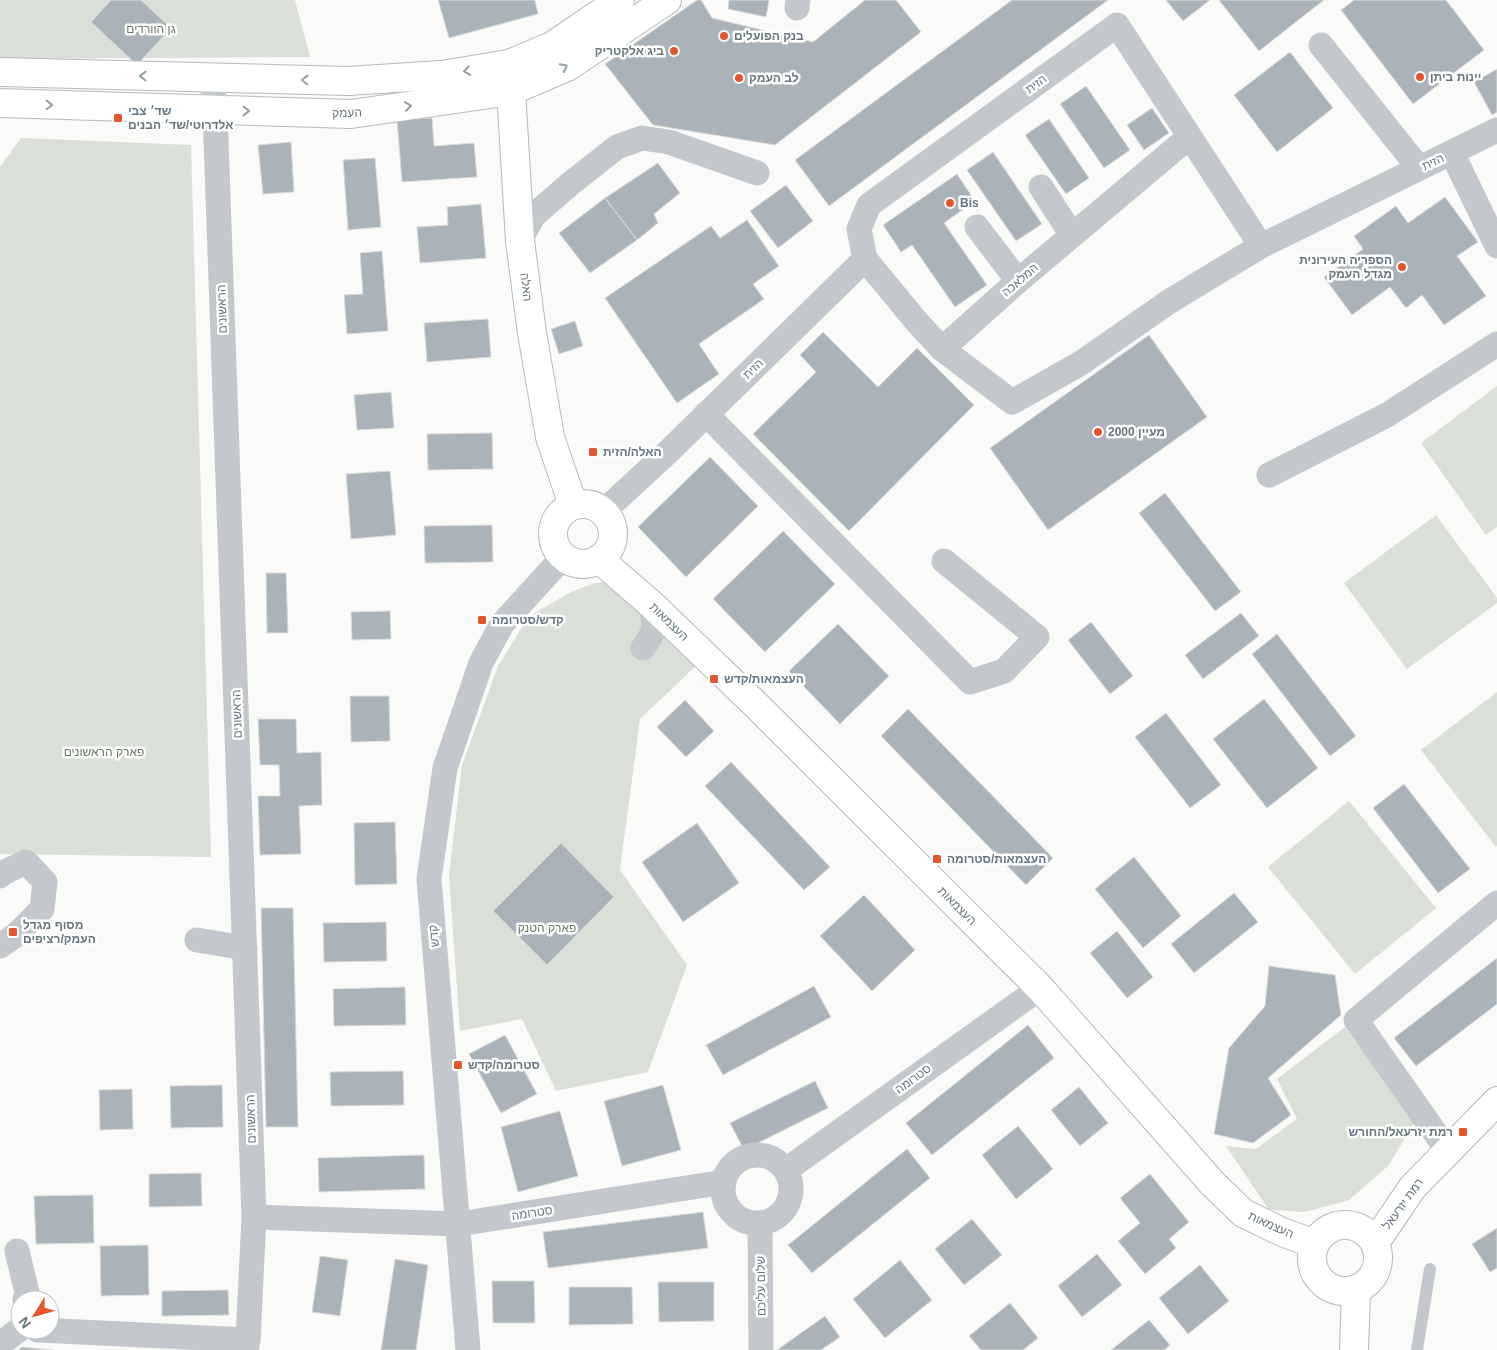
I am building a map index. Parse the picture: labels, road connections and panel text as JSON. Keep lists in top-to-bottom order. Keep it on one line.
{"streets":{"street":["הזית","העמק","המלאכה","האלה","הראשונים","העצמאות","קדש","סטרומה","רמת יזרעאל","שלום עליכם"]},"crossings":[["הזית","המלאכה"],["הזית","האלה"],["הזית","העצמאות"],["הזית","קדש"],["העמק","האלה"],["העמק","הראשונים"],["האלה","העצמאות"],["האלה","קדש"],["הראשונים","סטרומה"],["העצמאות","קדש"],["העצמאות","סטרומה"],["העצמאות","רמת יזרעאל"],["קדש","סטרומה"],["סטרומה","שלום עליכם"]],"parks":["גן הוורדים","פארק הראשונים","פארק הטנק"],"places":{"other":["בנק הפועלים","ביג אלקטריק","יינות ביתן","לב העמק","Bis","הספריה העירונית מגדל העמק","מעיין 2000"],"transit":["שד׳ צבי אלדרוטי/שד׳ הבנים","האלה/הזית","קדש/סטרומה","העצמאות/קדש","העצמאות/סטרומה","מסוף מגדל העמק/רציפים","סטרומה/קדש","רמת יזרעאל/החורש"]},"north":"bottom left"}
